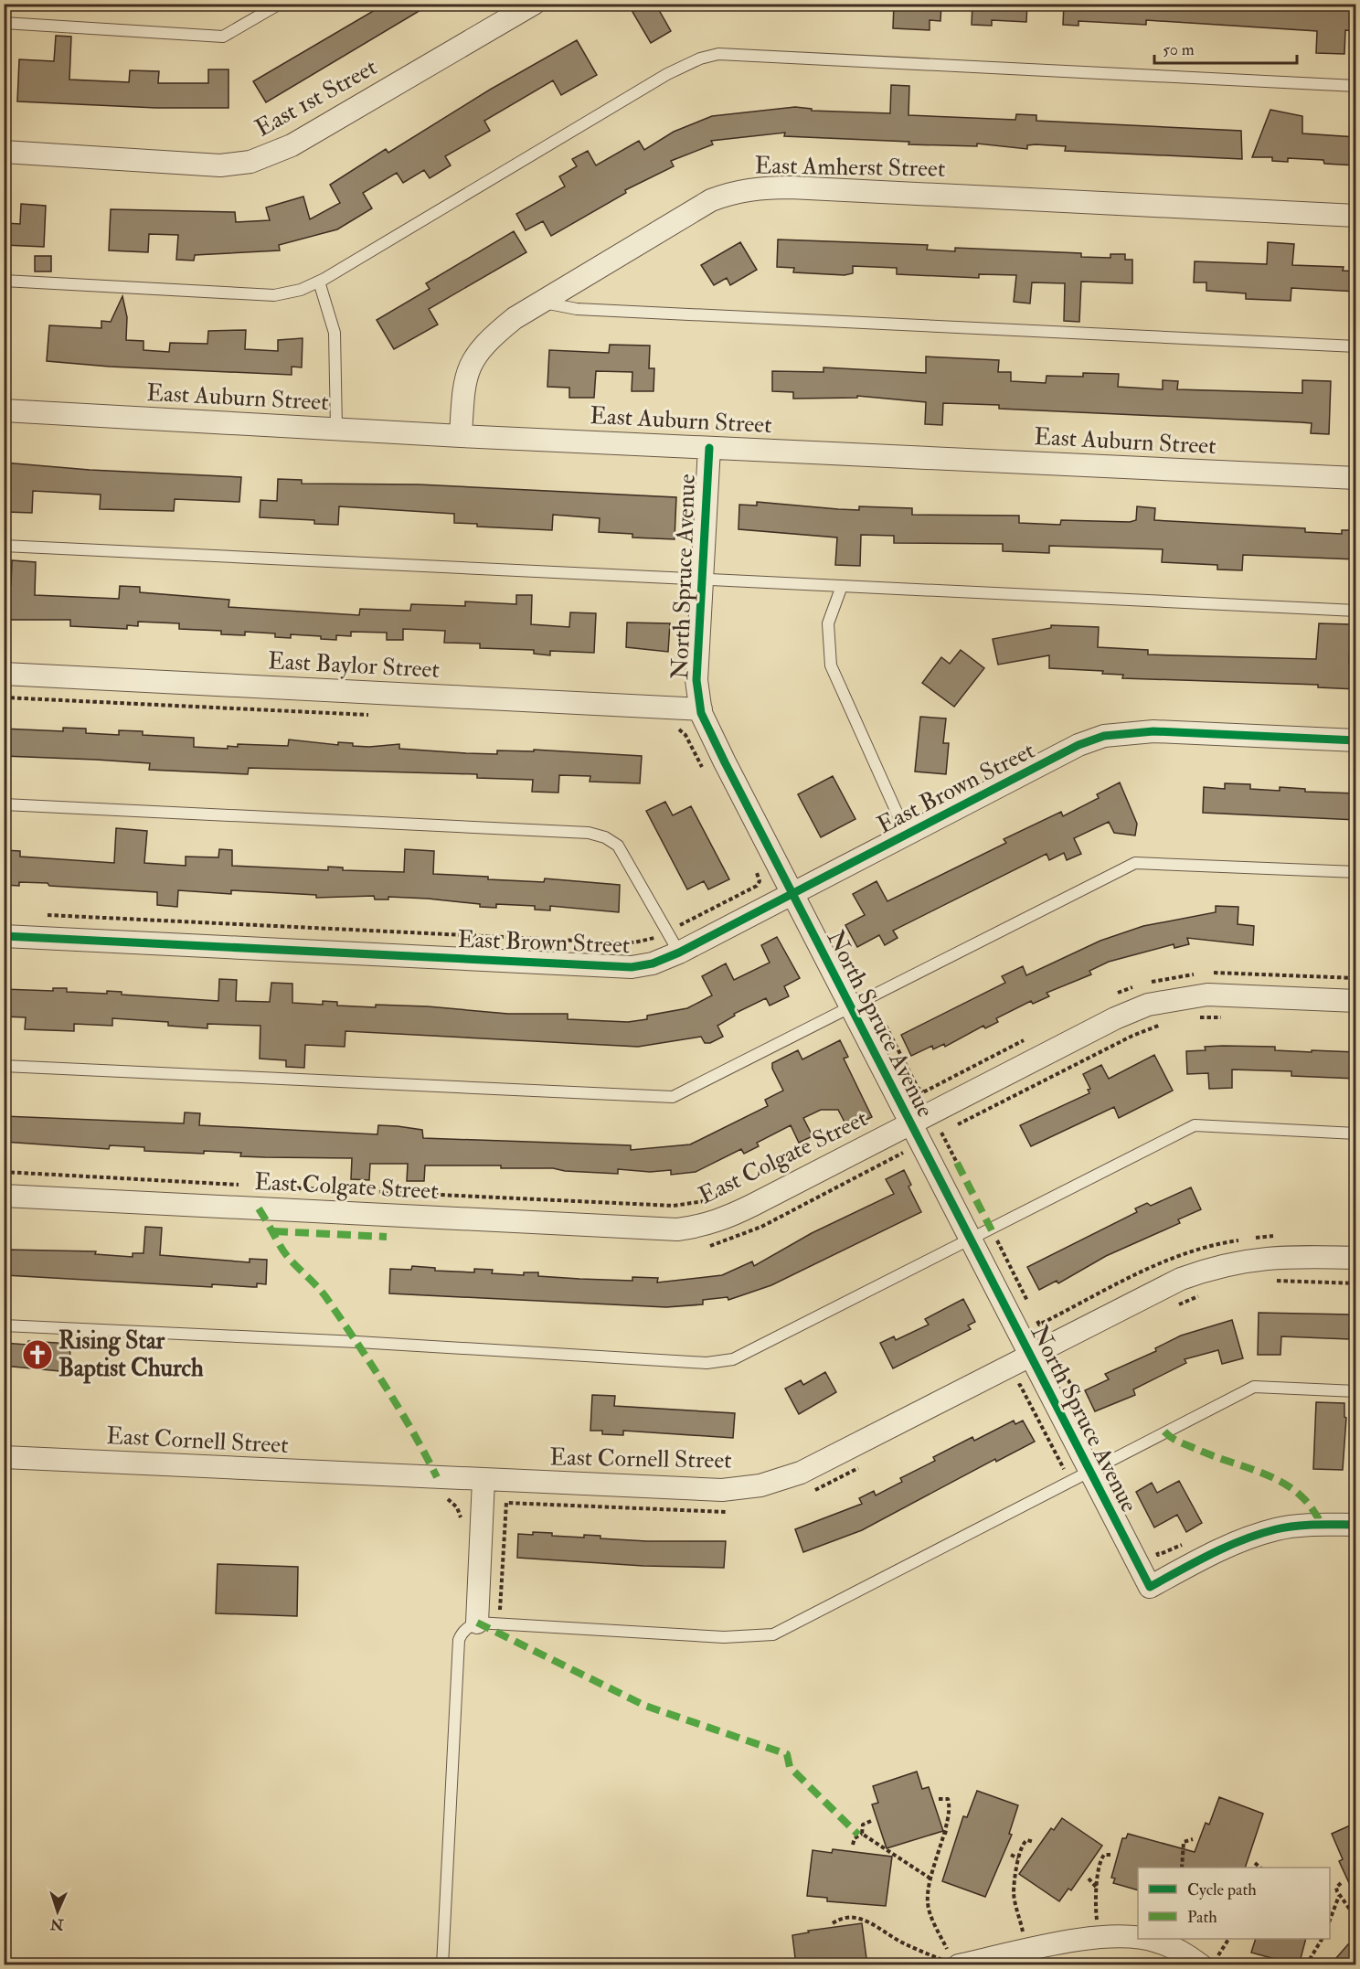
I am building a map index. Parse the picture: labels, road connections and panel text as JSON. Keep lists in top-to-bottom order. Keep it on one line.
{"streets":{"street":["East 1st Street","East Amherst Street","East Auburn Street","North Spruce Avenue","East Baylor Street","East Brown Street","East Colgate Street","East Cornell Street"]},"crossings":[["East Amherst Street","East Auburn Street"],["East Auburn Street","North Spruce Avenue"],["North Spruce Avenue","East Baylor Street"],["North Spruce Avenue","East Brown Street"],["North Spruce Avenue","East Colgate Street"],["North Spruce Avenue","East Cornell Street"]],"places":{"church":["Rising Star Baptist Church"]},"legend":["Cycle path","Path"],"scale_bar":"50 m","north":"bottom"}
